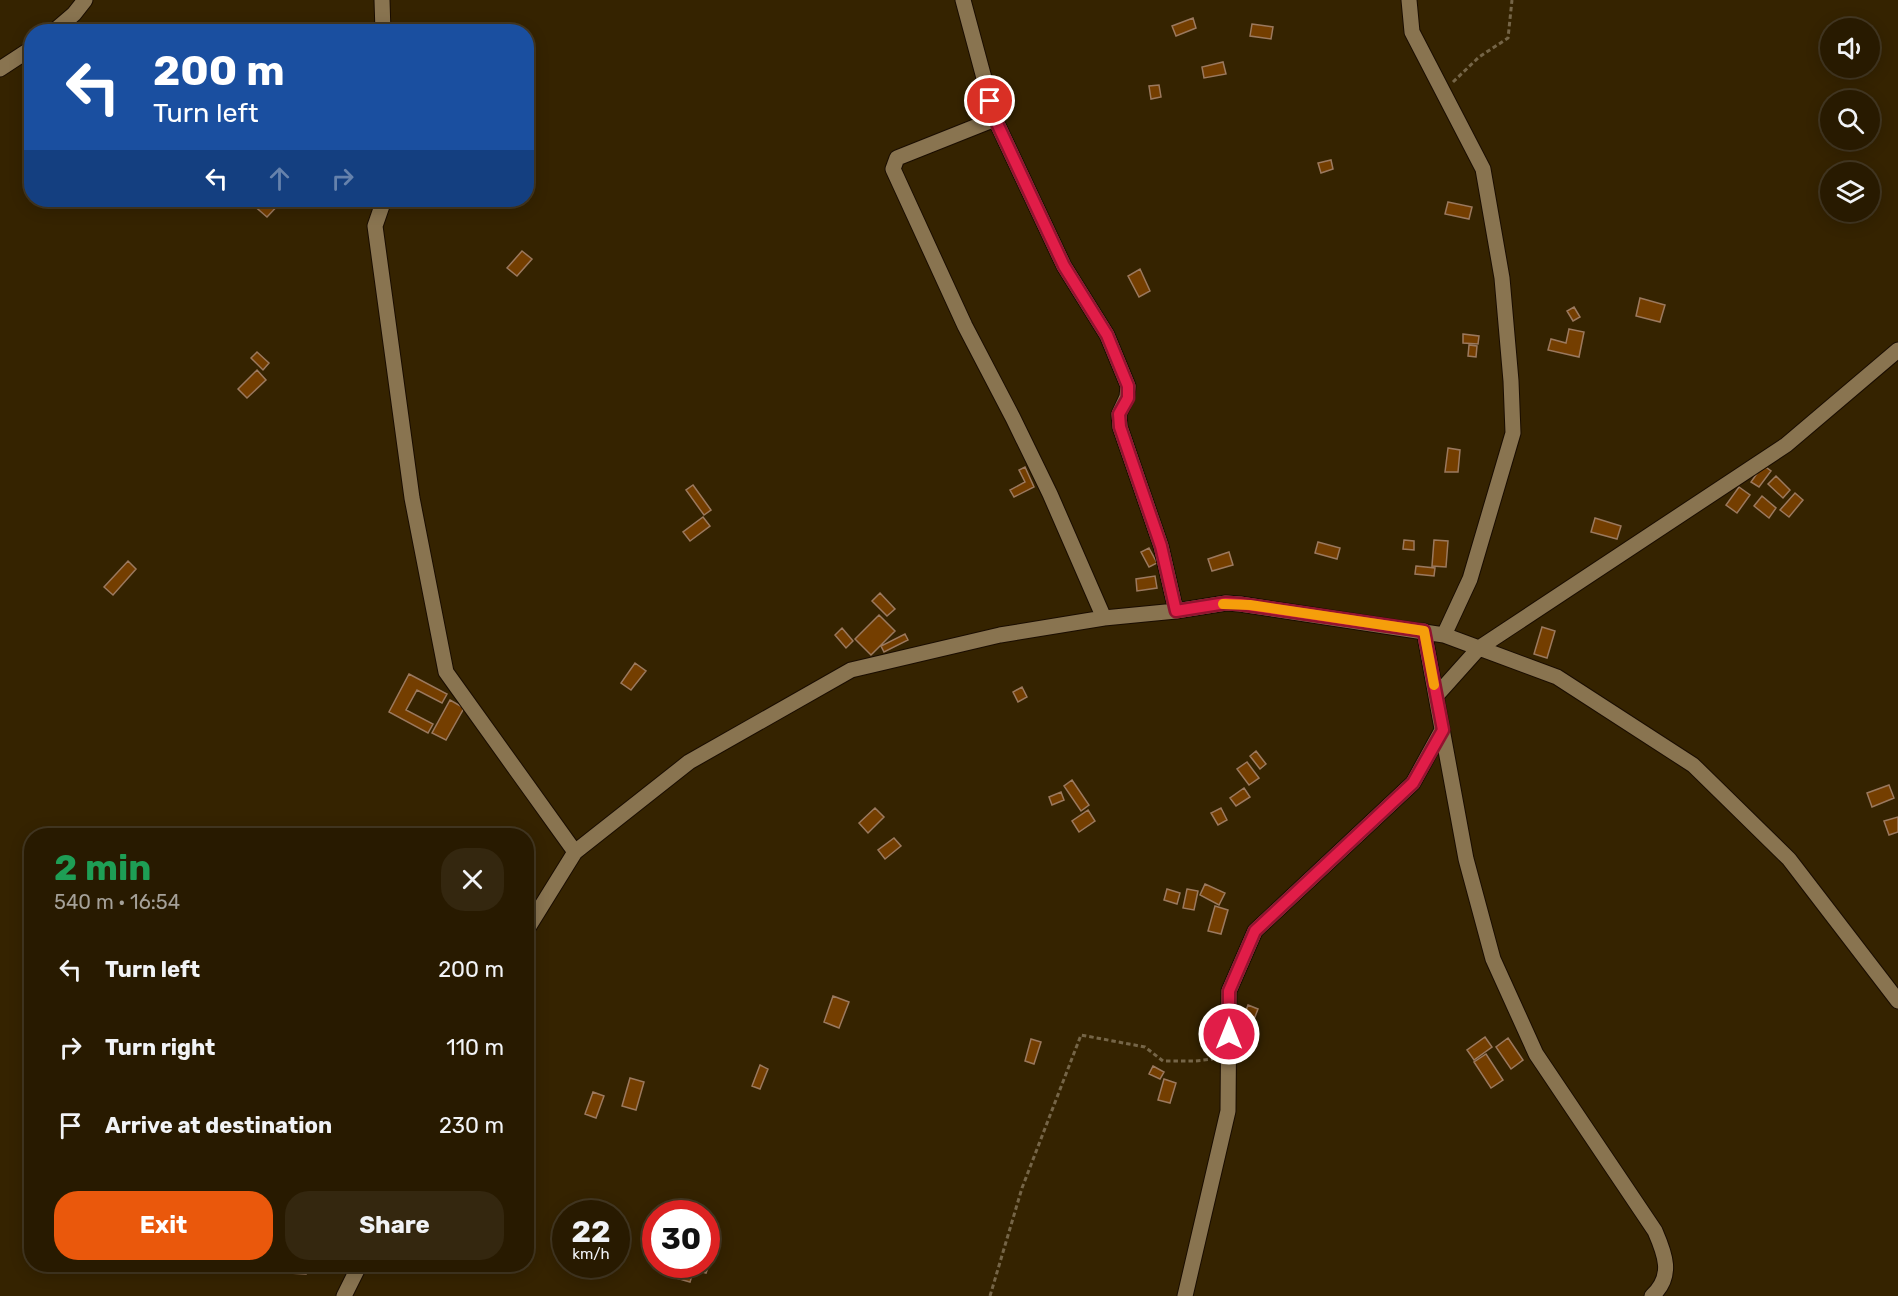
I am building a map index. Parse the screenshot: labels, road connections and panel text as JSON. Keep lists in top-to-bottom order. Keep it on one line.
{"page":{"turn":["200 m","Turn left"],"heading":["2 min","540 m · 16:54"],"list":[{"name":"Turn left","value":"200 m"},{"name":"Turn right","value":"110 m"},{"name":"Arrive at destination","value":"230 m"}],"buttons":["Exit","Share"],"speed":"22 km/h","limit":"30"}}
